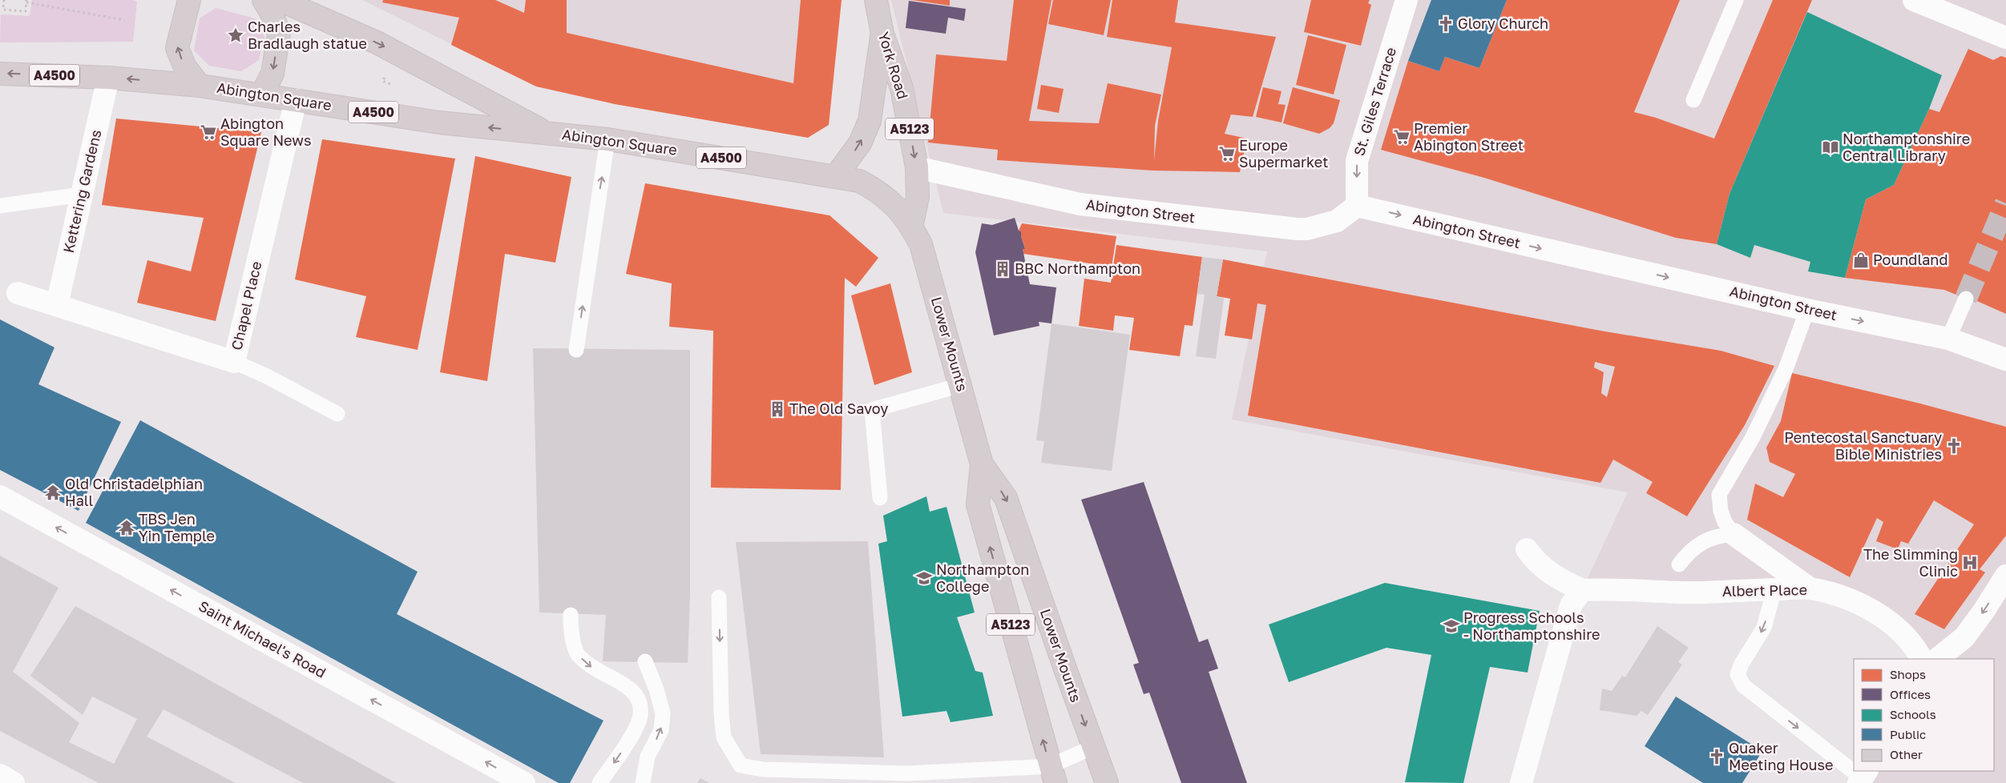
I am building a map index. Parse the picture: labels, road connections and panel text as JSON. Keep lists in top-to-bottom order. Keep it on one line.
{"streets":{"main road":["York Road","A4500","Abington Square","A5123","Lower Mounts"],"street":["St. Giles Terrace","Kettering Gardens","Abington Street","Chapel Place","Albert Place","Saint Michael's Road"]},"crossings":[["York Road","Abington Square"],["York Road","Lower Mounts"],["Abington Square","Kettering Gardens"],["Abington Square","Chapel Place"],["Abington Square","Lower Mounts"],["St. Giles Terrace","Abington Street"],["Kettering Gardens","Chapel Place"]],"one_way":["York Road","St. Giles Terrace","Abington Street","Saint Michael's Road"],"places":{"church":["Glory Church","Pentecostal Sanctuary Bible Ministries","Quaker Meeting House"],"place":["Charles Bradlaugh statue"],"supermarket":["Abington Square News","Premier Abington Street","Europe Supermarket"],"library":["Northamptonshire Central Library"],"shop":["Poundland"],"building":["BBC Northampton","The Old Savoy"],"temple":["Old Christadelphian Hall","TBS Jen Yin Temple"],"hospital":["The Slimming Clinic"],"school or university":["Northampton College","Progress Schools - Northamptonshire"]},"legend":["Shops","Offices","Schools","Public","Other"]}
